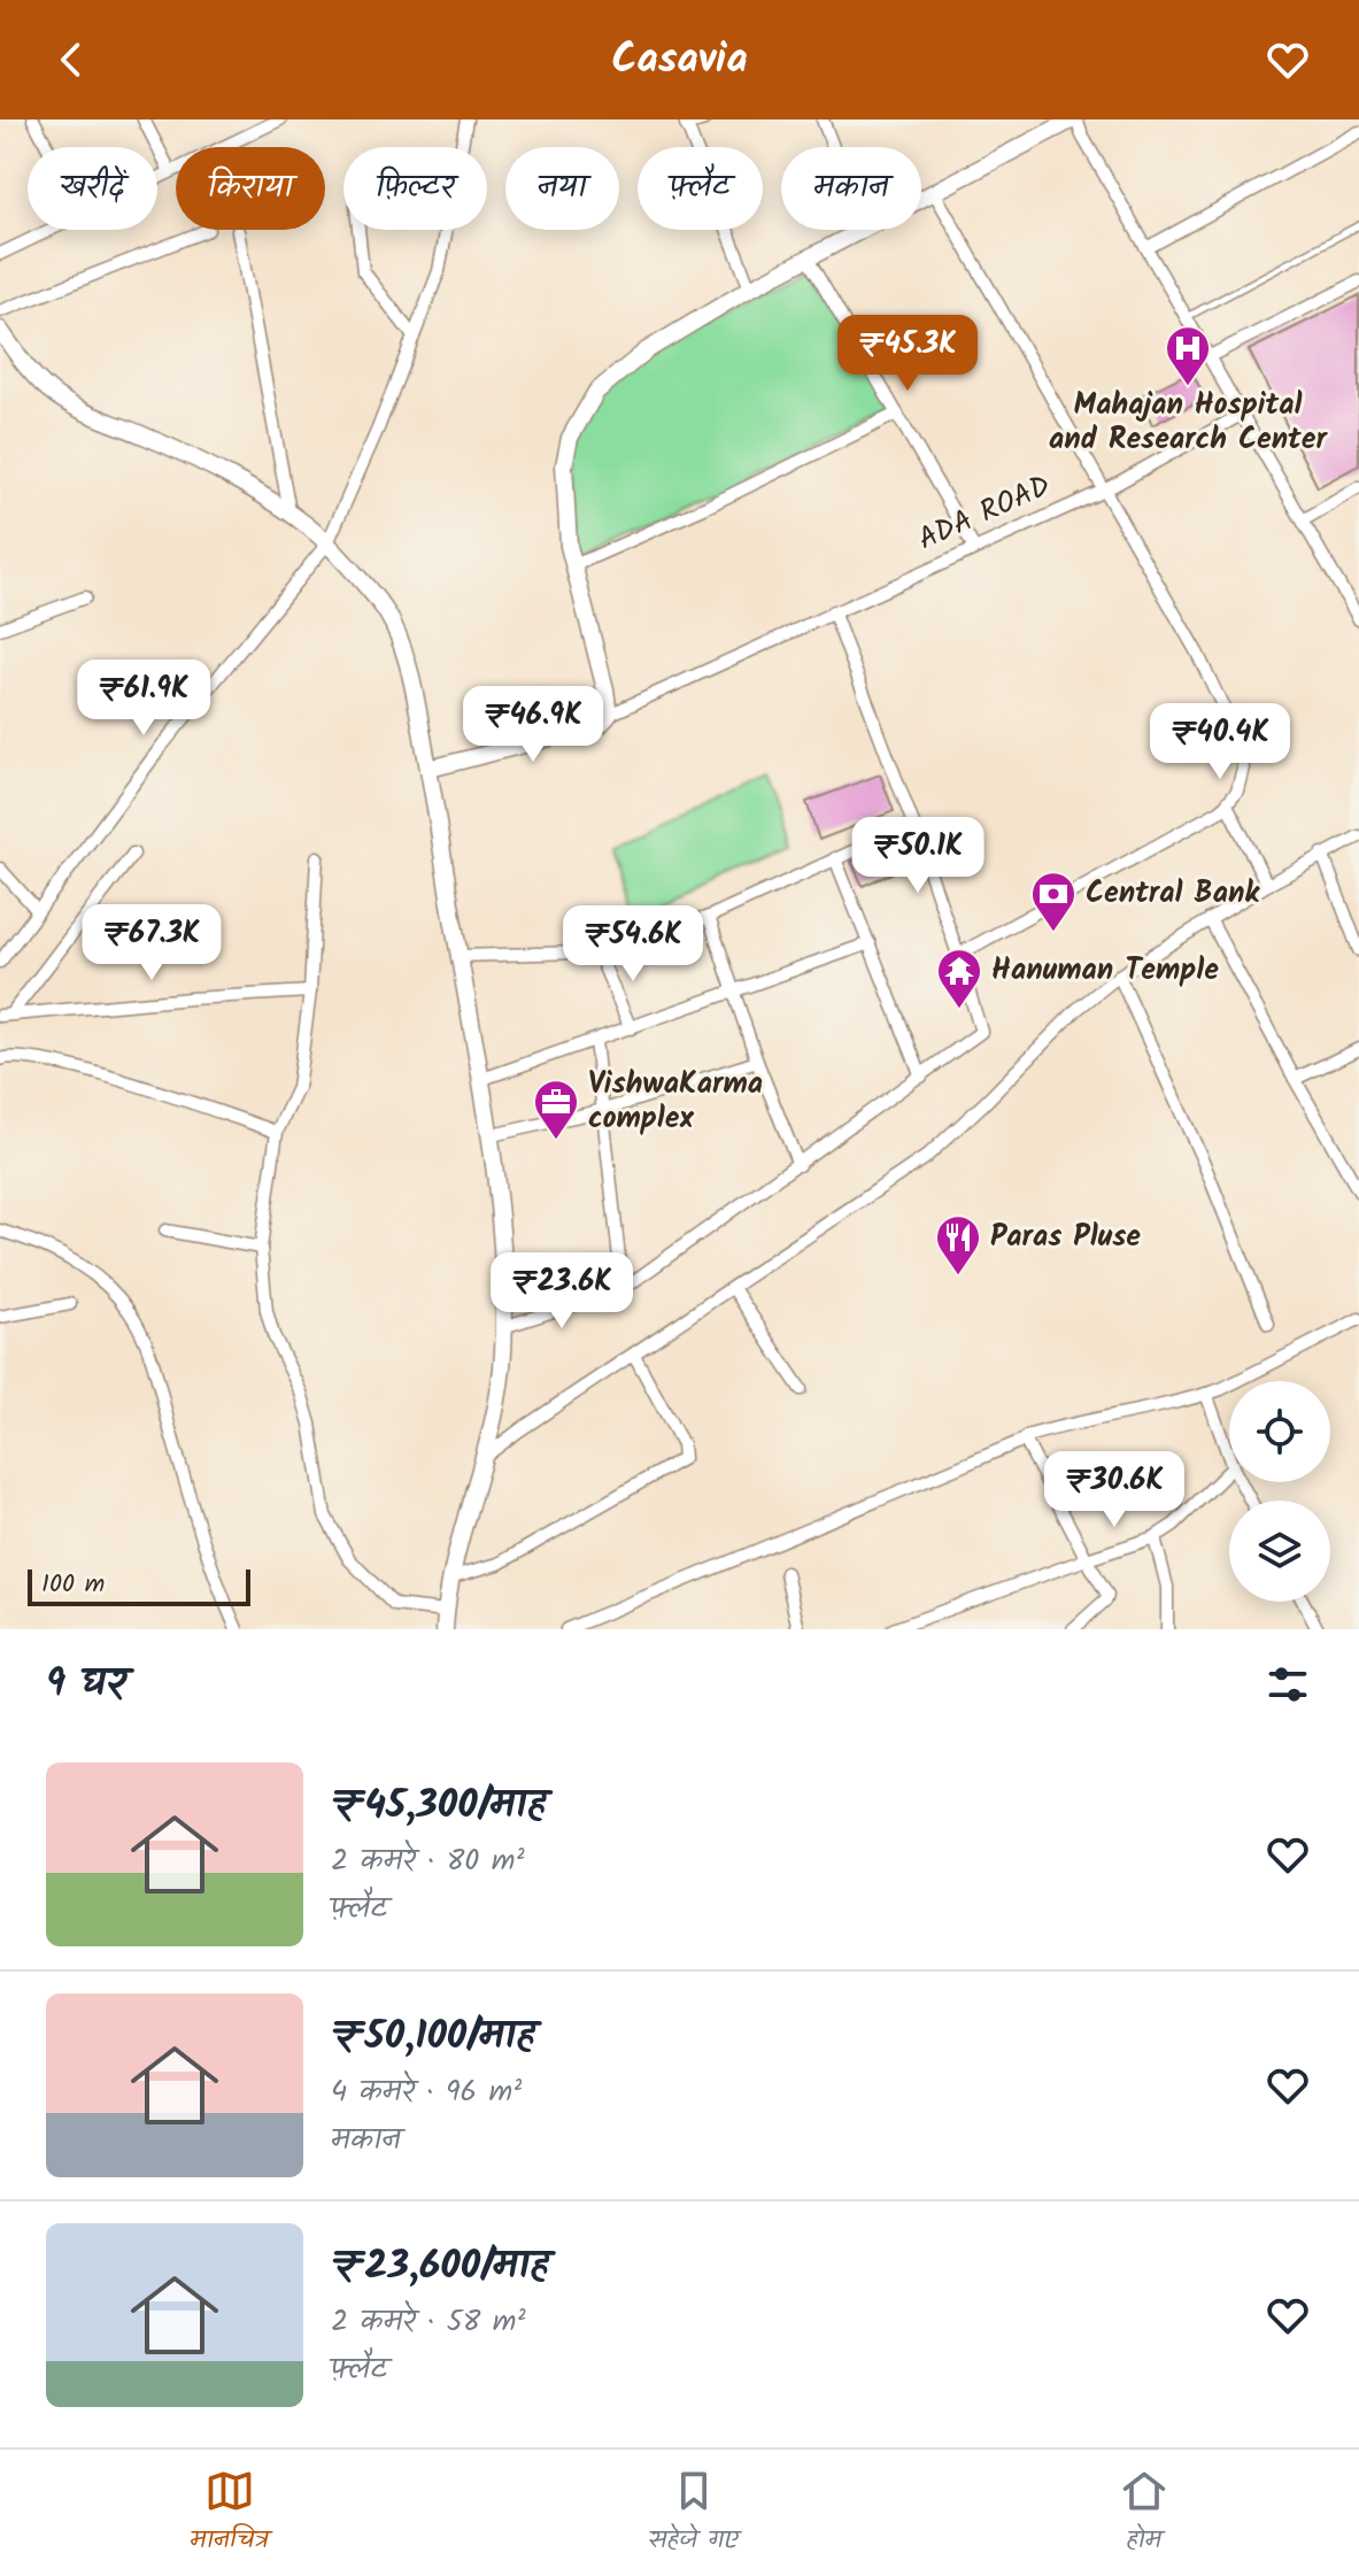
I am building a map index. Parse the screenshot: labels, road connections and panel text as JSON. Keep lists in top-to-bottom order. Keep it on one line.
{"streets":{"main road":["ADA ROAD"]},"places":{"hospital":["Mahajan Hospital and Research Center"],"bank":["Central Bank"],"temple":["Hanuman Temple"],"office":["VishwaKarma complex"],"restaurant":["Paras Pluse"]},"scale_bar":"100 m","page":{"header":"Casavia","chip":["खरीदें","किराया","फ़िल्टर","नया","फ़्लैट","मकान"],"price":["₹45.3K","₹61.9K","₹46.9K","₹40.4K","₹50.1K","₹67.3K","₹54.6K","₹23.6K","₹30.6K"],"scale":"100 m","heading":"9 घर","list":[{"name":"₹45,300/माह","note":"2 कमरे · 80 m² · फ़्लैट"},{"name":"₹50,100/माह","note":"4 कमरे · 96 m² · मकान"},{"name":"₹23,600/माह","note":"2 कमरे · 58 m² · फ़्लैट"}],"tabs":["मानचित्र","सहेजे गए","होम"]}}
